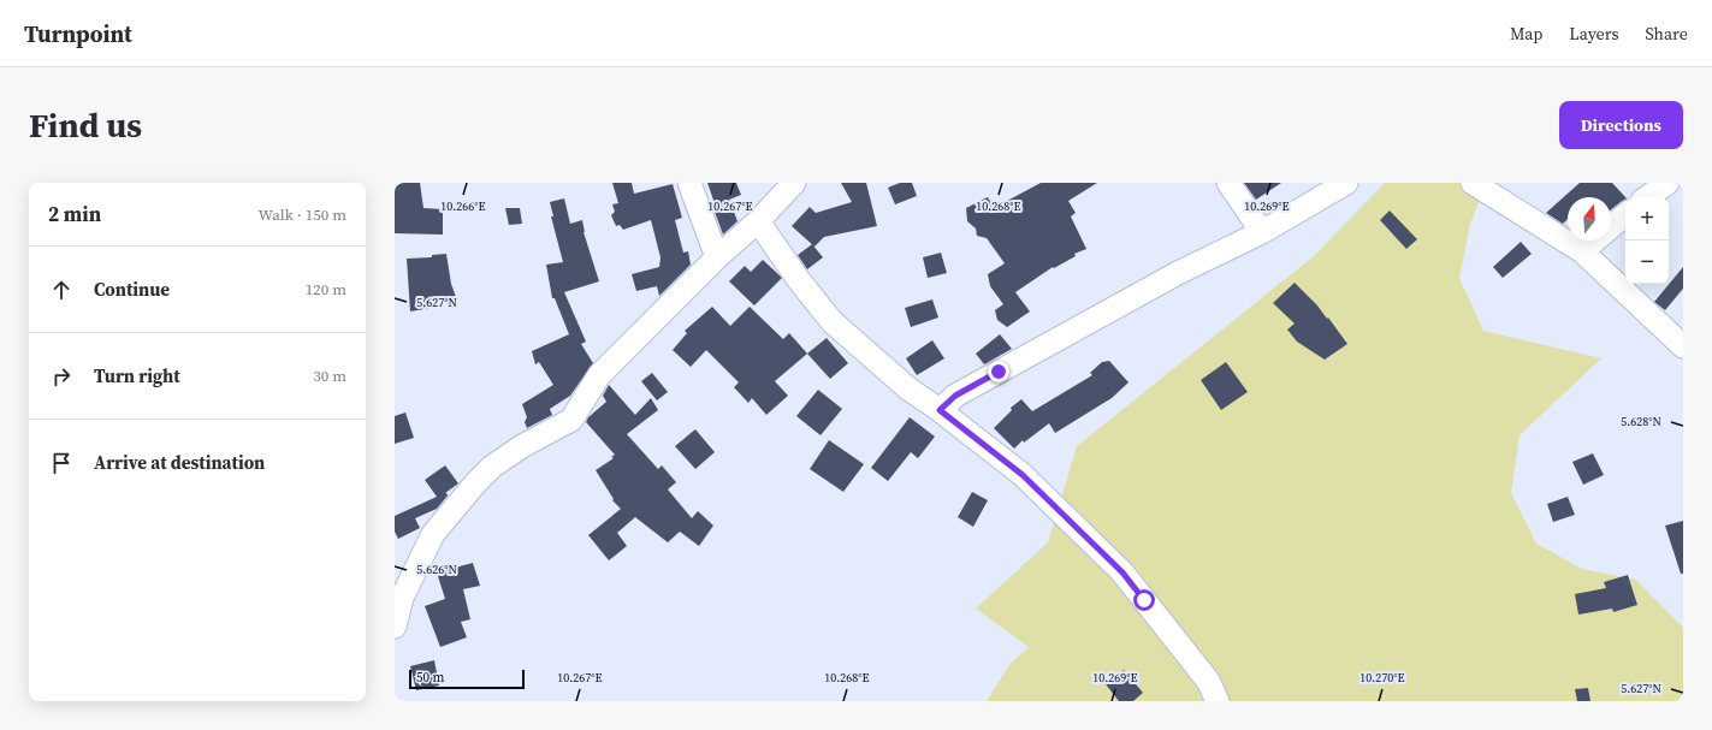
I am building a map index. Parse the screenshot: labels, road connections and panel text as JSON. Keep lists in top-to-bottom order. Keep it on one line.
{"scale_bar":"50 m","north":"top","page":{"header":"Turnpoint","nav":["Map","Layers","Share"],"buttons":"Directions","title":"Find us","heading":["2 min","Walk · 150 m"],"map_buttons":["+","−"],"list":[["Continue","120 m"],["Turn right","30 m"],"Arrive at destination"],"scale":"50 m"},"coordinates":["10.266°E","10.267°E","10.268°E","10.269°E","5.627°N","5.628°N","5.626°N","10.270°E"]}
